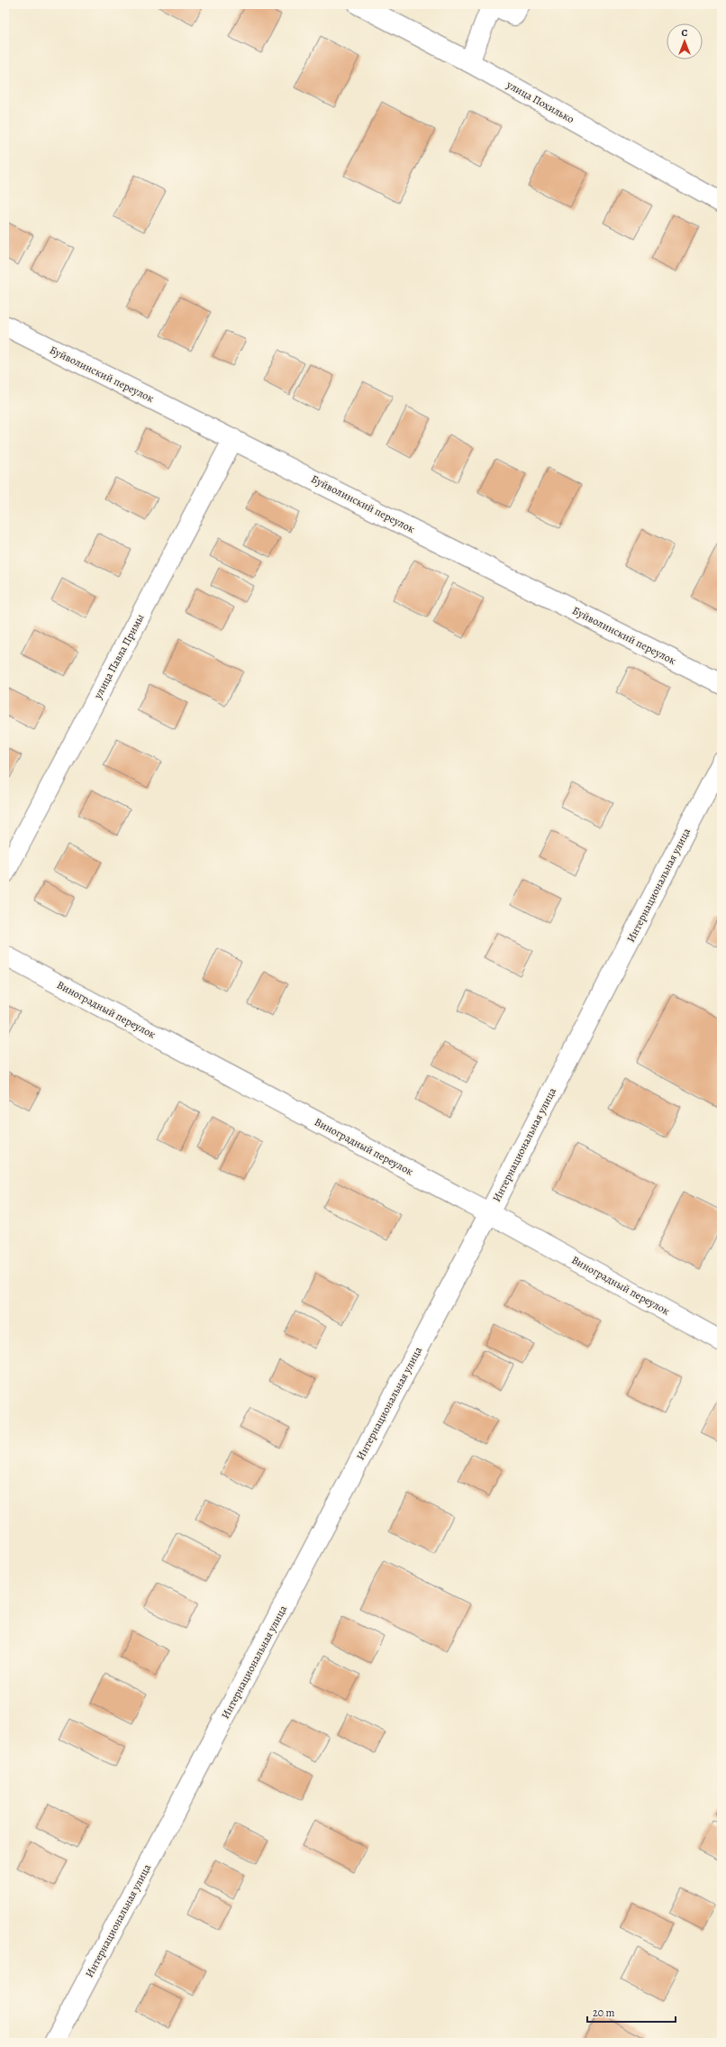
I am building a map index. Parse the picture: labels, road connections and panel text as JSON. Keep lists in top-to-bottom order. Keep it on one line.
{"streets":{"street":["улица Похилько","Буйволинский переулок","улица Павла Примы","Интернациональная улица","Виноградный переулок"]},"crossings":[["Буйволинский переулок","улица Павла Примы"],["Интернациональная улица","Виноградный переулок"]],"scale_bar":"20 m","north":"top"}
